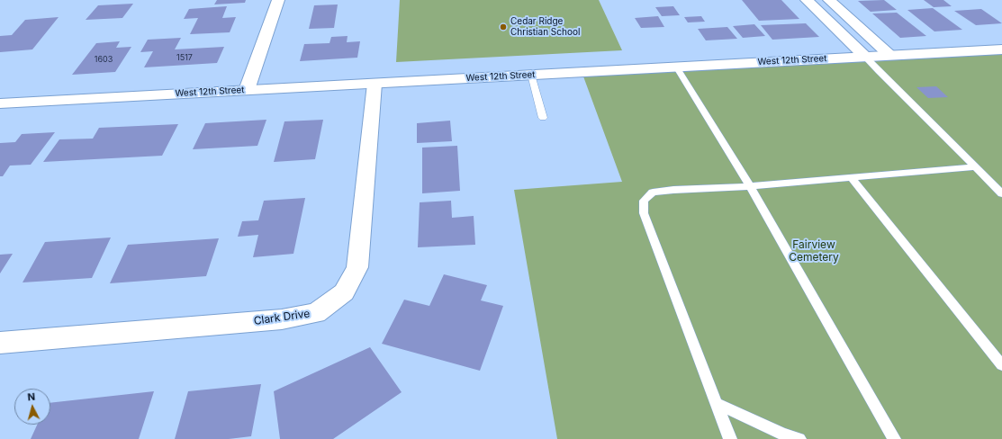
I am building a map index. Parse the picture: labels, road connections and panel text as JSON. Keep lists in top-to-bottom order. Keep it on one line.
{"streets":{"main road":["West 12th Street","Clark Drive"]},"crossings":[["West 12th Street","Clark Drive"]],"parks":["Fairview Cemetery"],"places":["Cedar Ridge Christian School"],"house_numbers":["1517","1603"],"north":"top"}
